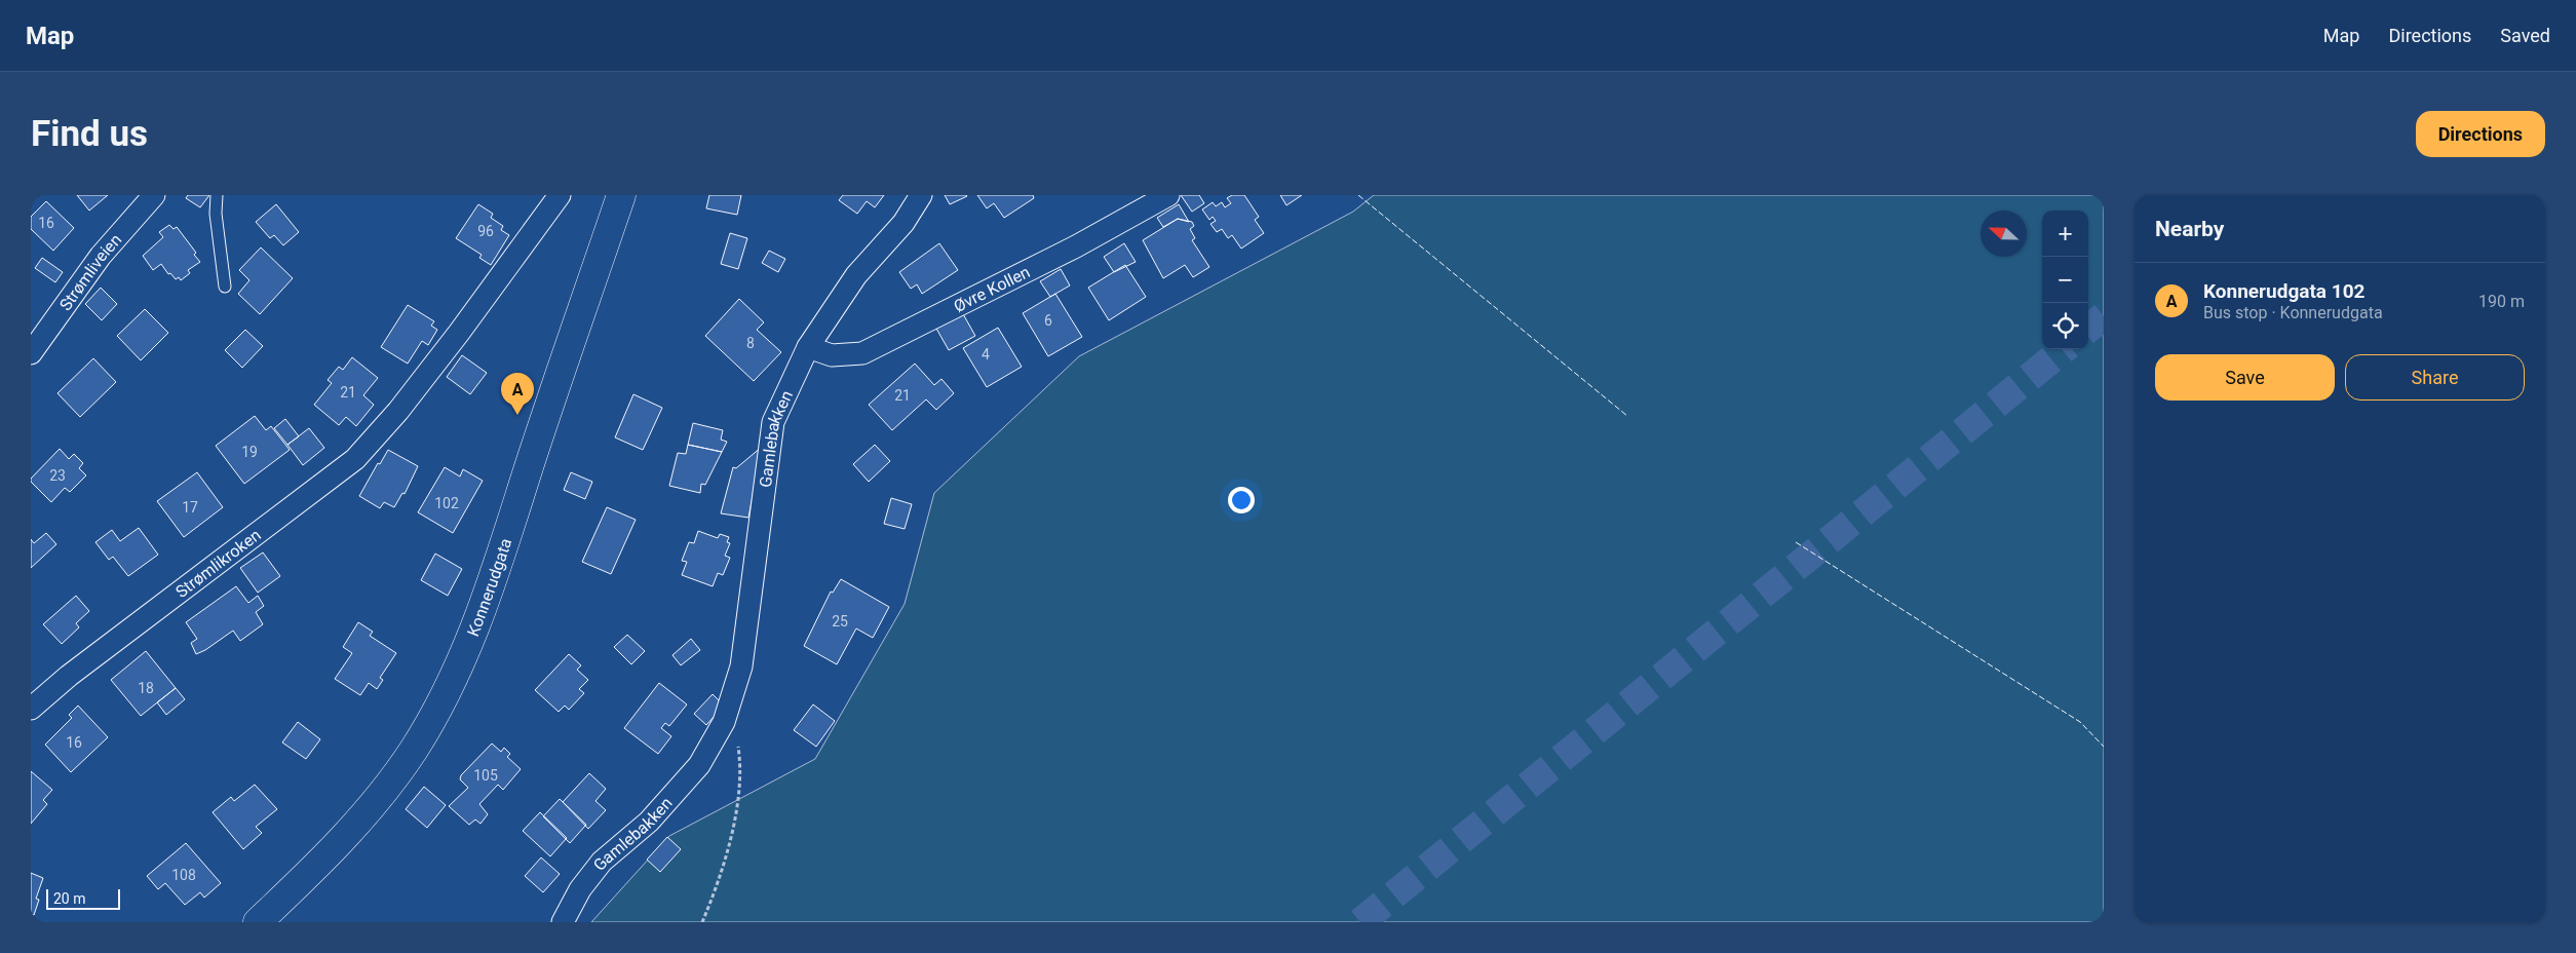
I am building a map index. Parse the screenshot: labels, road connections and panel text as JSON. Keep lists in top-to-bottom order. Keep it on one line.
{"streets":{"main road":["Konnerudgata"],"street":["Strømliveien","Øvre Kollen","Gamlebakken","Strømlikroken"]},"crossings":[["Øvre Kollen","Gamlebakken"]],"house_numbers":["16","96","6","8","4","21","21","19","23","102","17","25","18","16","105","108"],"scale_bar":"20 m","north":"left","page":{"header":"Map","nav":["Map","Directions","Saved"],"buttons":["Directions",["Save","Share"]],"title":"Find us","heading":"Nearby","map_buttons":["+","−"],"list":[{"mark":"A","name":"Konnerudgata 102","note":"Bus stop · Konnerudgata","value":"190 m"}],"pins":"A","scale":"20 m"}}
